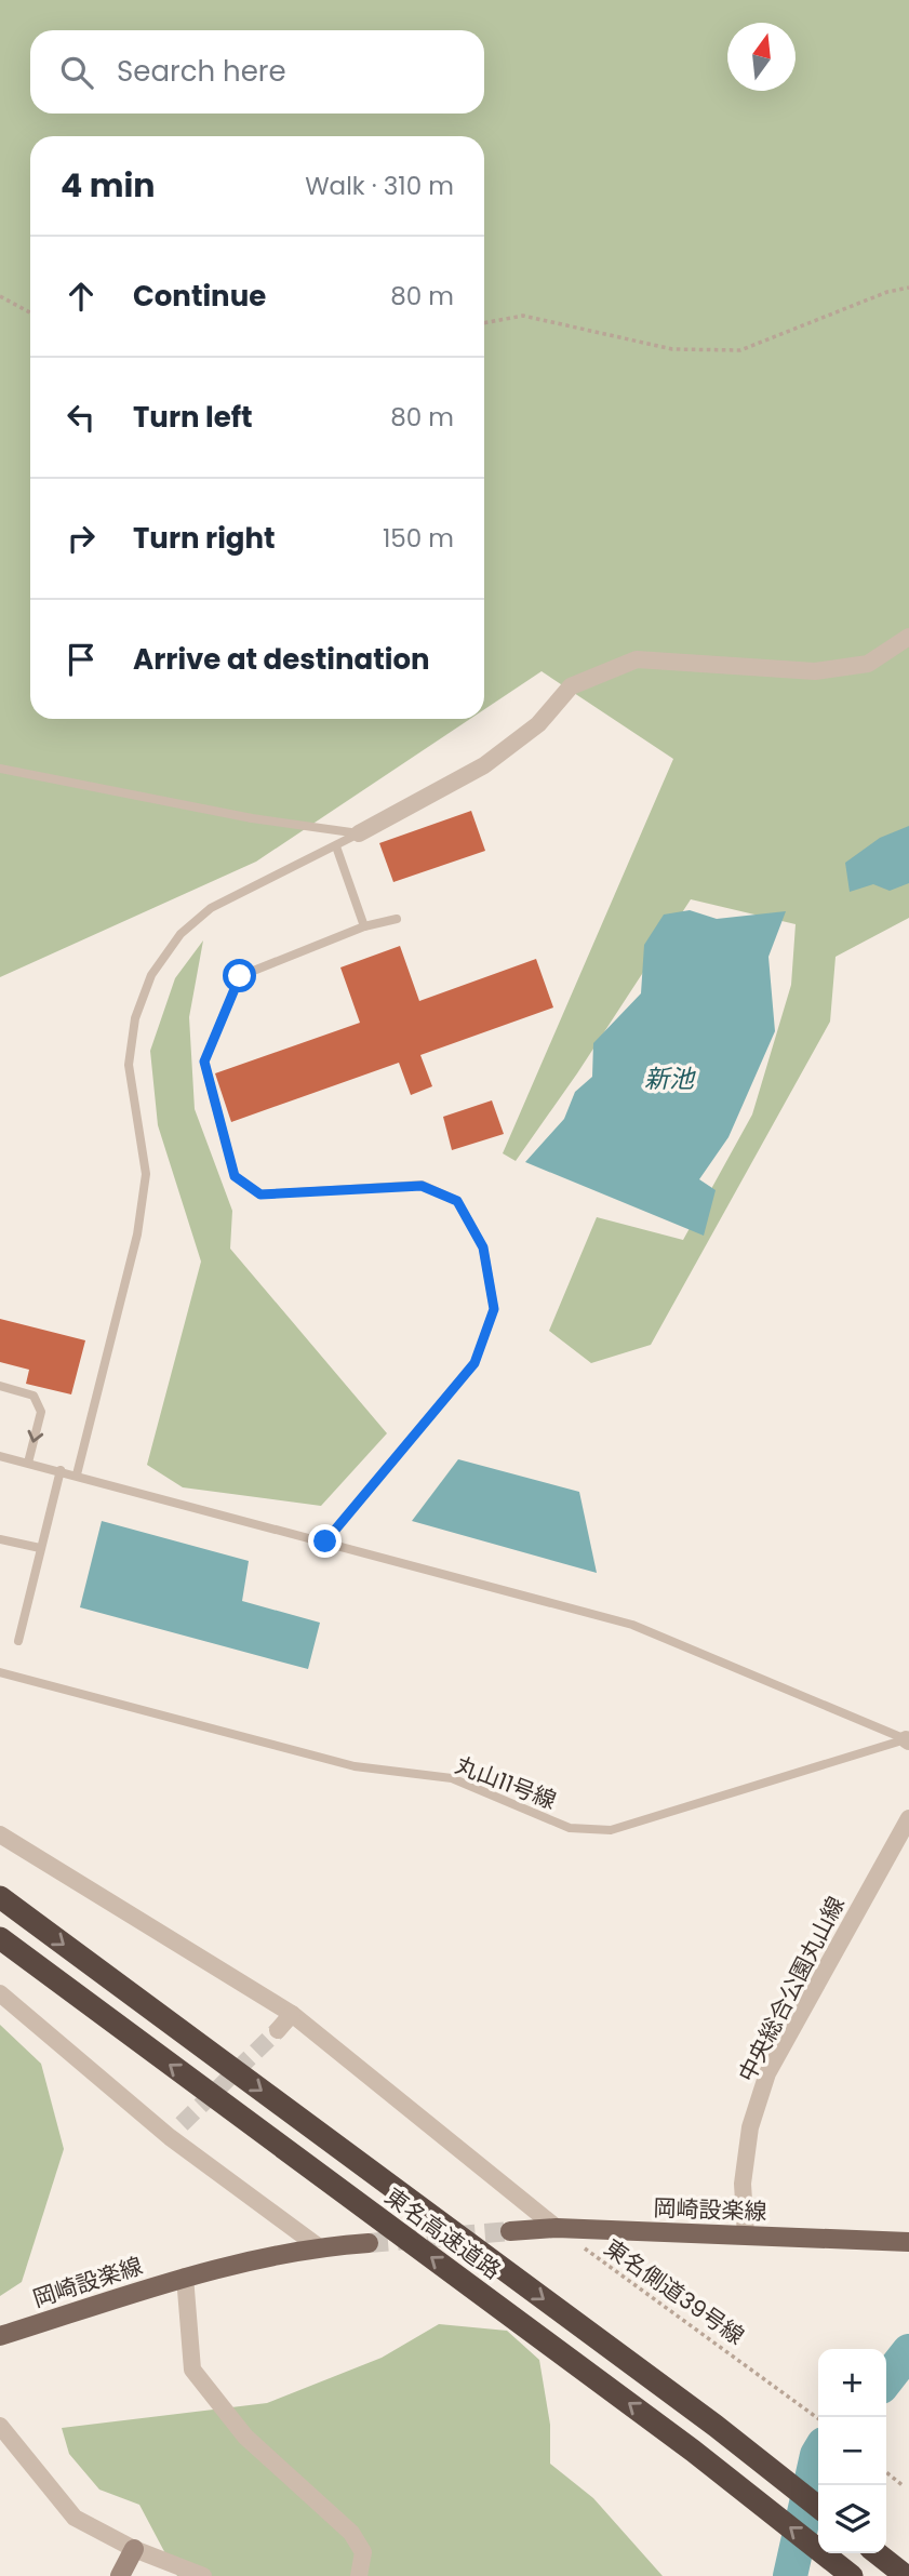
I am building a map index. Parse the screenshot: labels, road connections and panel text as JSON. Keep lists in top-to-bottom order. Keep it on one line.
{"streets":{"highway":["東名高速道路"],"main road":["岡崎設楽線"],"street":["中央総合公園丸山線"],"lane":["丸山11号線"],"path":["東名側道39号線"]},"crossings":[["中央総合公園丸山線","岡崎設楽線"],["岡崎設楽線","東名側道39号線"]],"water":["新池"],"north":"top","page":{"search":"Search here","heading":["4 min","Walk · 310 m"],"list":[["Continue","80 m"],["Turn left","80 m"],["Turn right","150 m"],"Arrive at destination"],"map_buttons":["+","−"]}}
